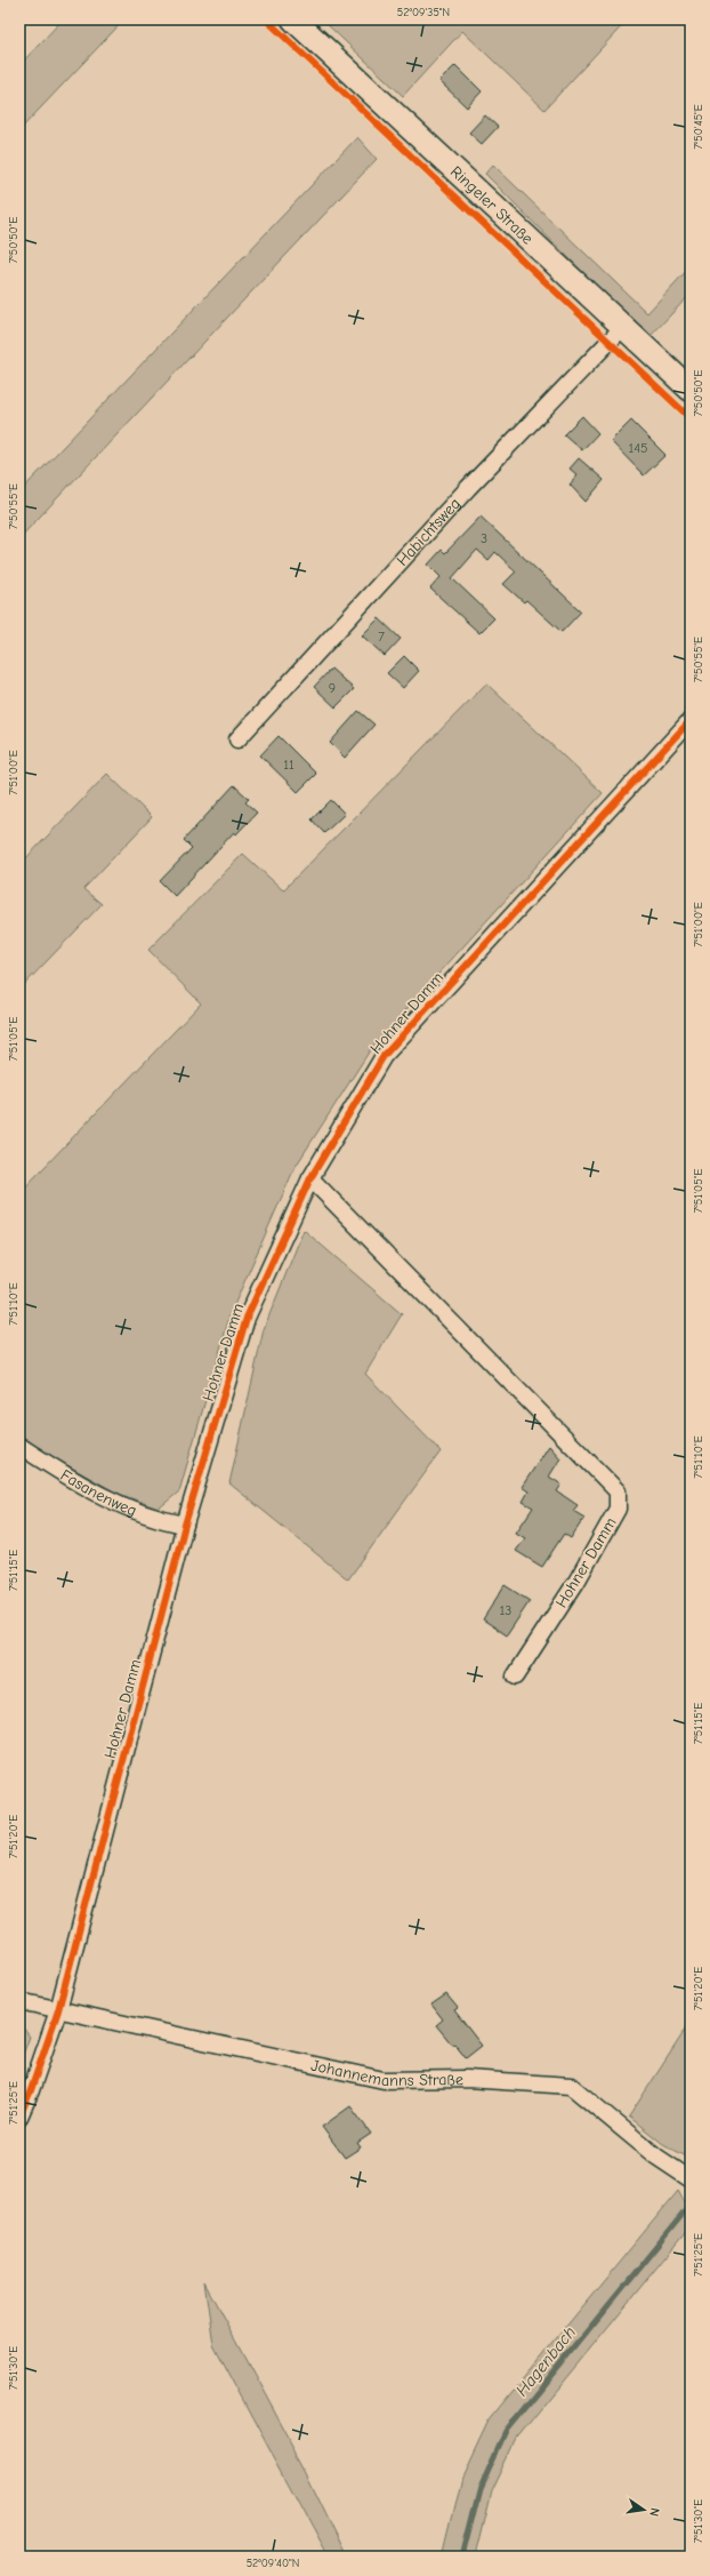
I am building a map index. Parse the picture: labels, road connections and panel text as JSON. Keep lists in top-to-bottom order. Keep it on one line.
{"streets":{"street":["Ringeler Straße","Habichtsweg","Hohner Damm","Fasanenweg","Johannemanns Straße"]},"crossings":[["Ringeler Straße","Habichtsweg"],["Hohner Damm","Fasanenweg"],["Hohner Damm","Johannemanns Straße"]],"water":["Hagenbach"],"house_numbers":["145","3","7","9","11","13"],"north":"right","coordinates":["52°09'35\"N","7°50'45\"E","7°50'50\"E","7°50'55\"E","7°51'00\"E","7°51'05\"E","7°51'10\"E","7°51'15\"E","7°51'20\"E","7°51'25\"E","7°51'30\"E","52°09'40\"N"]}
